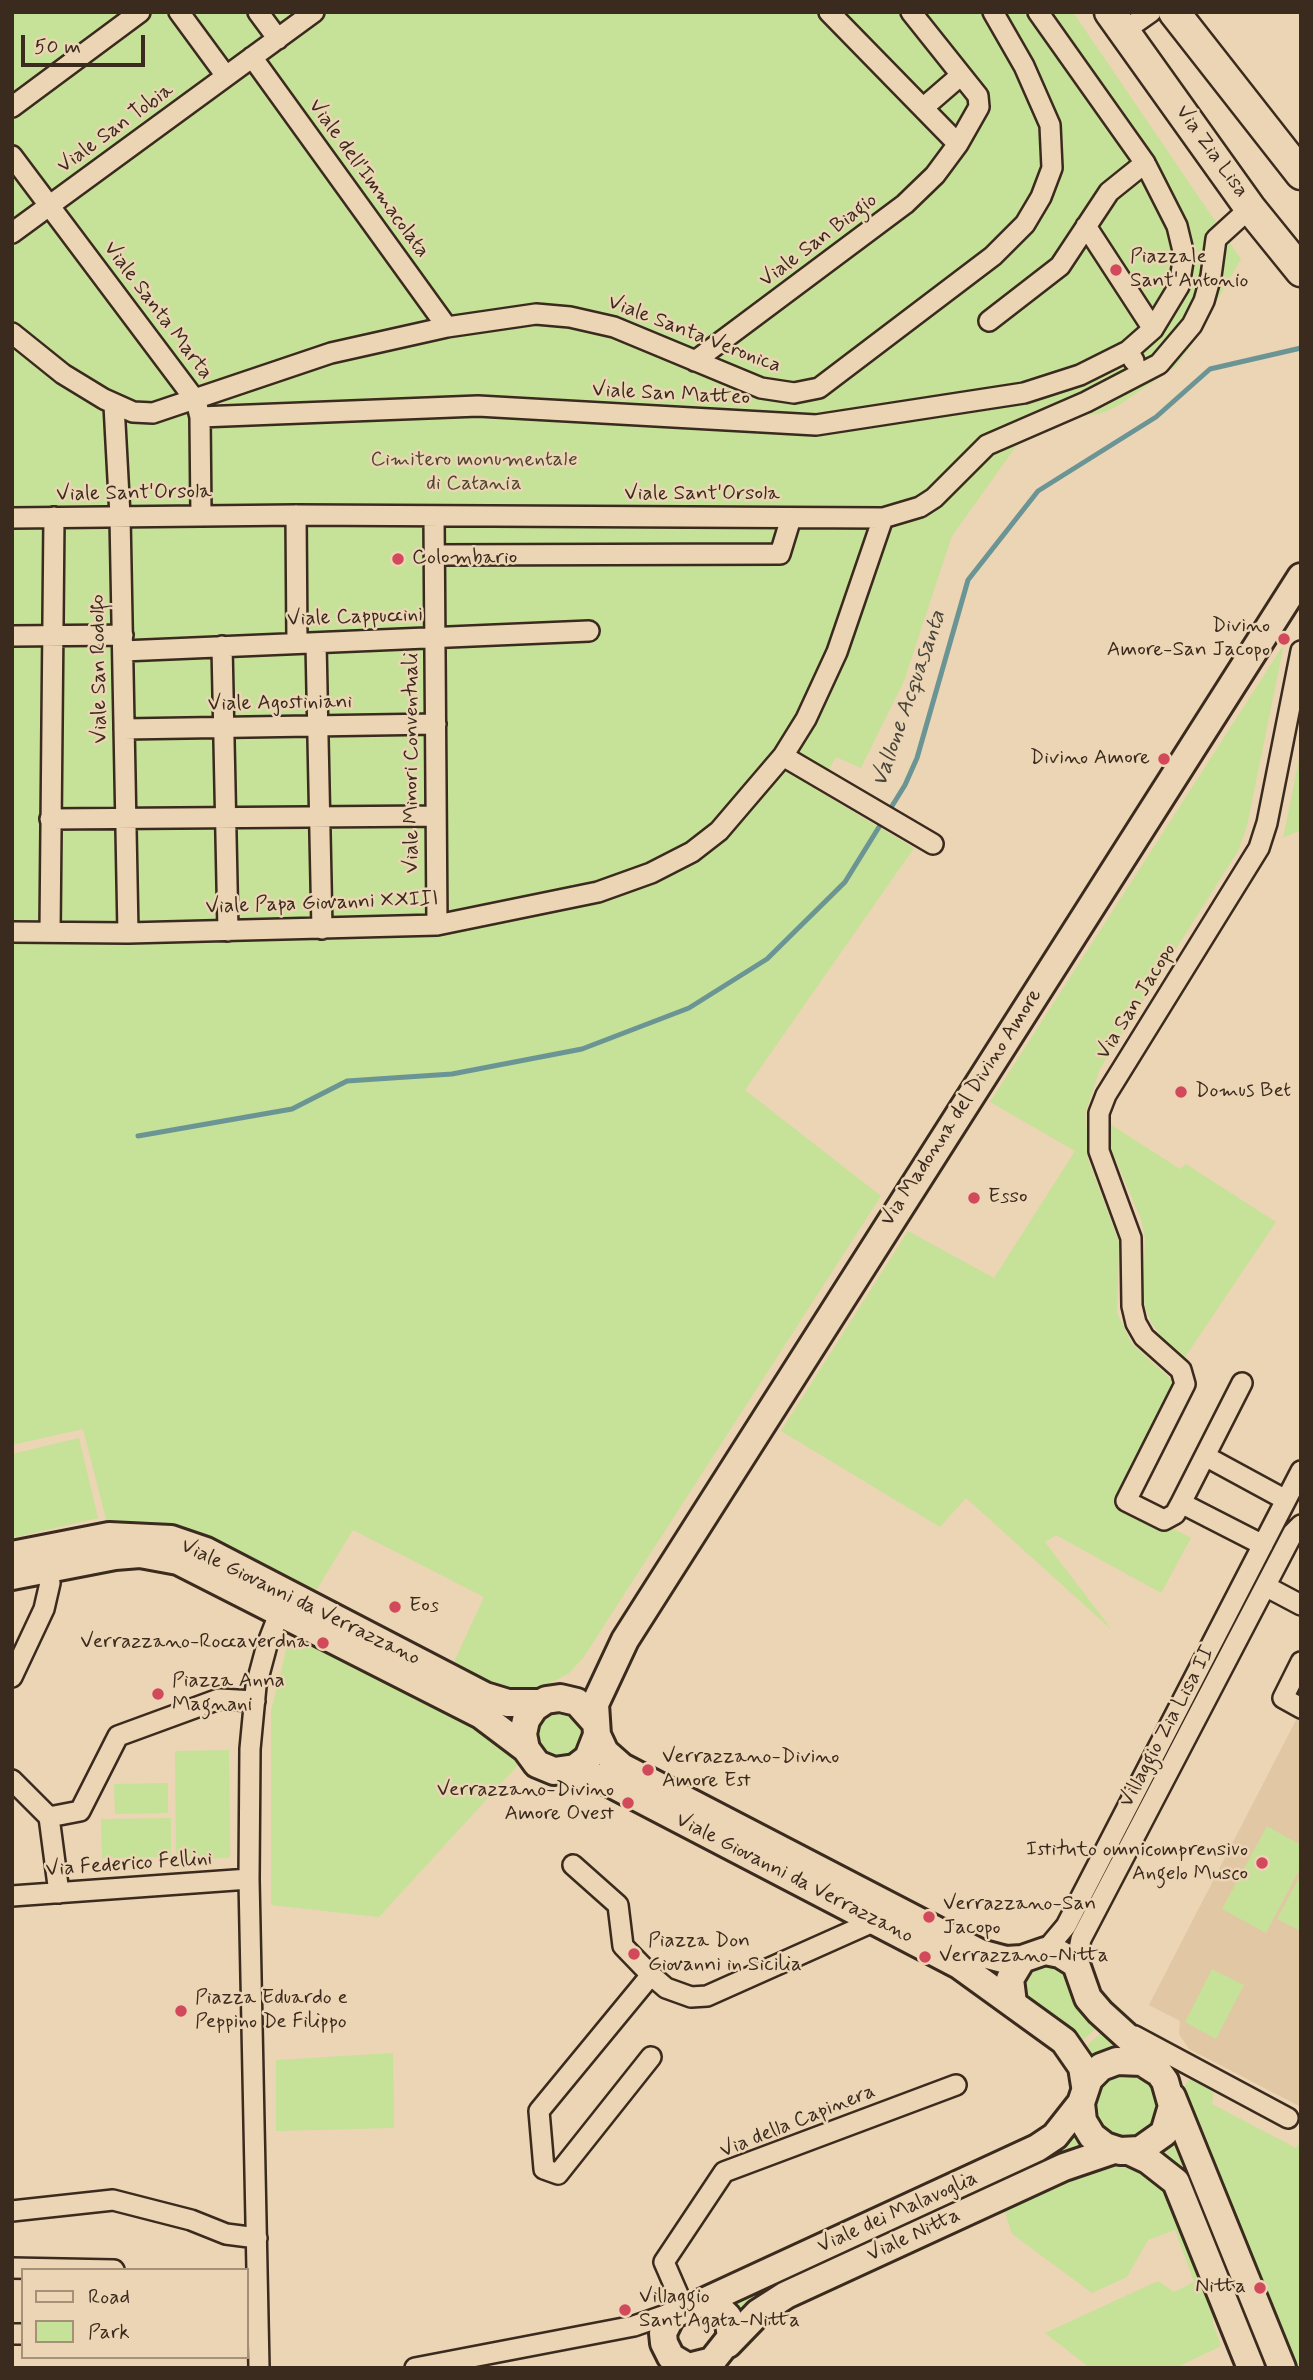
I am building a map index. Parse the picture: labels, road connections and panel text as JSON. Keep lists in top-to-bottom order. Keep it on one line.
{"streets":{"main road":["Via Zia Lisa","Via Madonna del Divino Amore","Viale Giovanni da Verrazzano","Viale dei Malavoglia","Viale Nitta"],"street":["Viale San Tobia","Viale dell'Immacolata","Viale San Biagio","Viale Santa Marta","Viale Santa Veronica","Viale San Matteo","Viale Sant'Orsola","Viale Cappuccini","Viale San Rodolfo","Viale Agostiniani","Viale Minori Conventuali","Viale Papa Giovanni XXIII","Via San Jacopo","Villaggio Zia Lisa II","Via Federico Fellini","Via della Capinera"]},"crossings":[["Viale San Tobia","Viale dell'Immacolata"],["Viale San Tobia","Viale Santa Marta"],["Via Zia Lisa","Viale Sant'Orsola"],["Viale dell'Immacolata","Viale Santa Veronica"],["Viale San Biagio","Viale Santa Veronica"],["Viale Santa Marta","Viale Santa Veronica"],["Viale Santa Marta","Viale San Matteo"],["Viale Santa Veronica","Viale San Matteo"],["Viale Santa Veronica","Viale San Rodolfo"],["Viale Sant'Orsola","Viale San Rodolfo"],["Viale Sant'Orsola","Viale Minori Conventuali"],["Viale Sant'Orsola","Viale Papa Giovanni XXIII"],["Viale Cappuccini","Viale San Rodolfo"],["Viale Cappuccini","Viale Minori Conventuali"],["Viale San Rodolfo","Viale Agostiniani"],["Viale San Rodolfo","Viale Papa Giovanni XXIII"],["Viale Agostiniani","Viale Minori Conventuali"],["Viale Minori Conventuali","Viale Papa Giovanni XXIII"],["Viale Giovanni da Verrazzano","Villaggio Zia Lisa II"],["Viale Giovanni da Verrazzano","Viale dei Malavoglia"],["Viale Giovanni da Verrazzano","Viale Nitta"],["Via della Capinera","Viale dei Malavoglia"],["Via della Capinera","Viale Nitta"],["Viale dei Malavoglia","Viale Nitta"]],"water":["Vallone Acquasanta"],"parks":["Cimitero monumentale di Catania"],"places":["Piazzale Sant'Antonio","Colombario","Divino Amore-San Jacopo","Divino Amore","Domus Bet","Esso","Eos","Verrazzano-Roccaverdna","Piazza Anna Magnani","Verrazzano-Divino Amore Est","Verrazzano-Divino Amore Ovest","Istituto omnicomprensivo Angelo Musco","Verrazzano-San Jacopo","Piazza Don Giovanni in Sicilia","Verrazzano-Nitta","Piazza Eduardo e Peppino De Filippo","Nitta","Villaggio Sant'Agata-Nitta"],"legend":["Road","Park"],"scale_bar":"50 m"}
